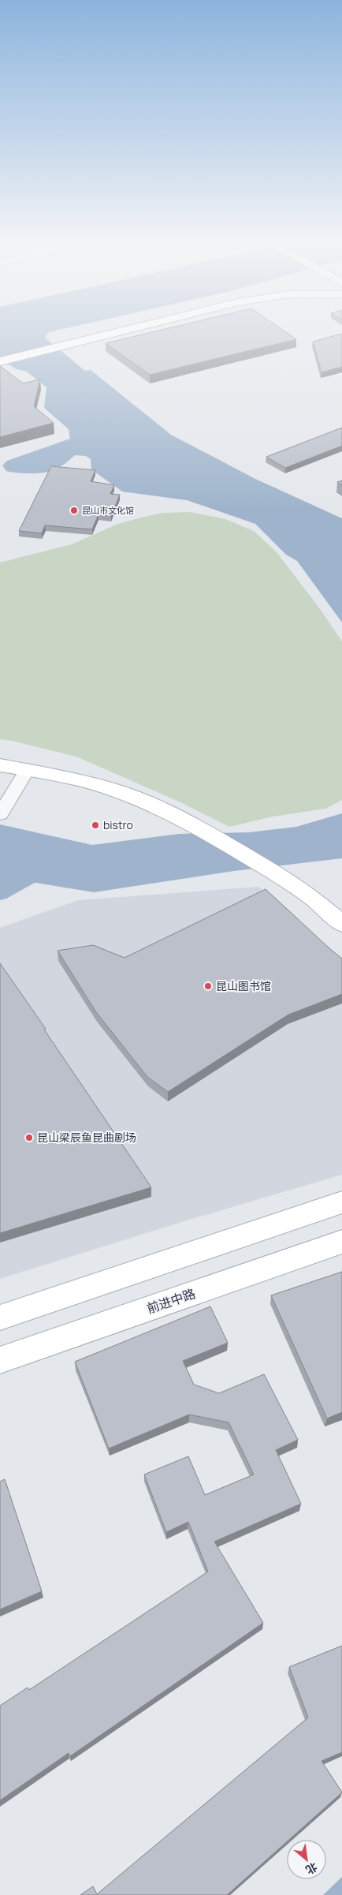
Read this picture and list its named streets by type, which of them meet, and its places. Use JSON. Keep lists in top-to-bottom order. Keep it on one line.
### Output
{"streets":{"street":["前进中路"]},"places":["昆山市文化馆","bistro","昆山图书馆","昆山梁辰鱼昆曲剧场"],"north":"bottom right"}
